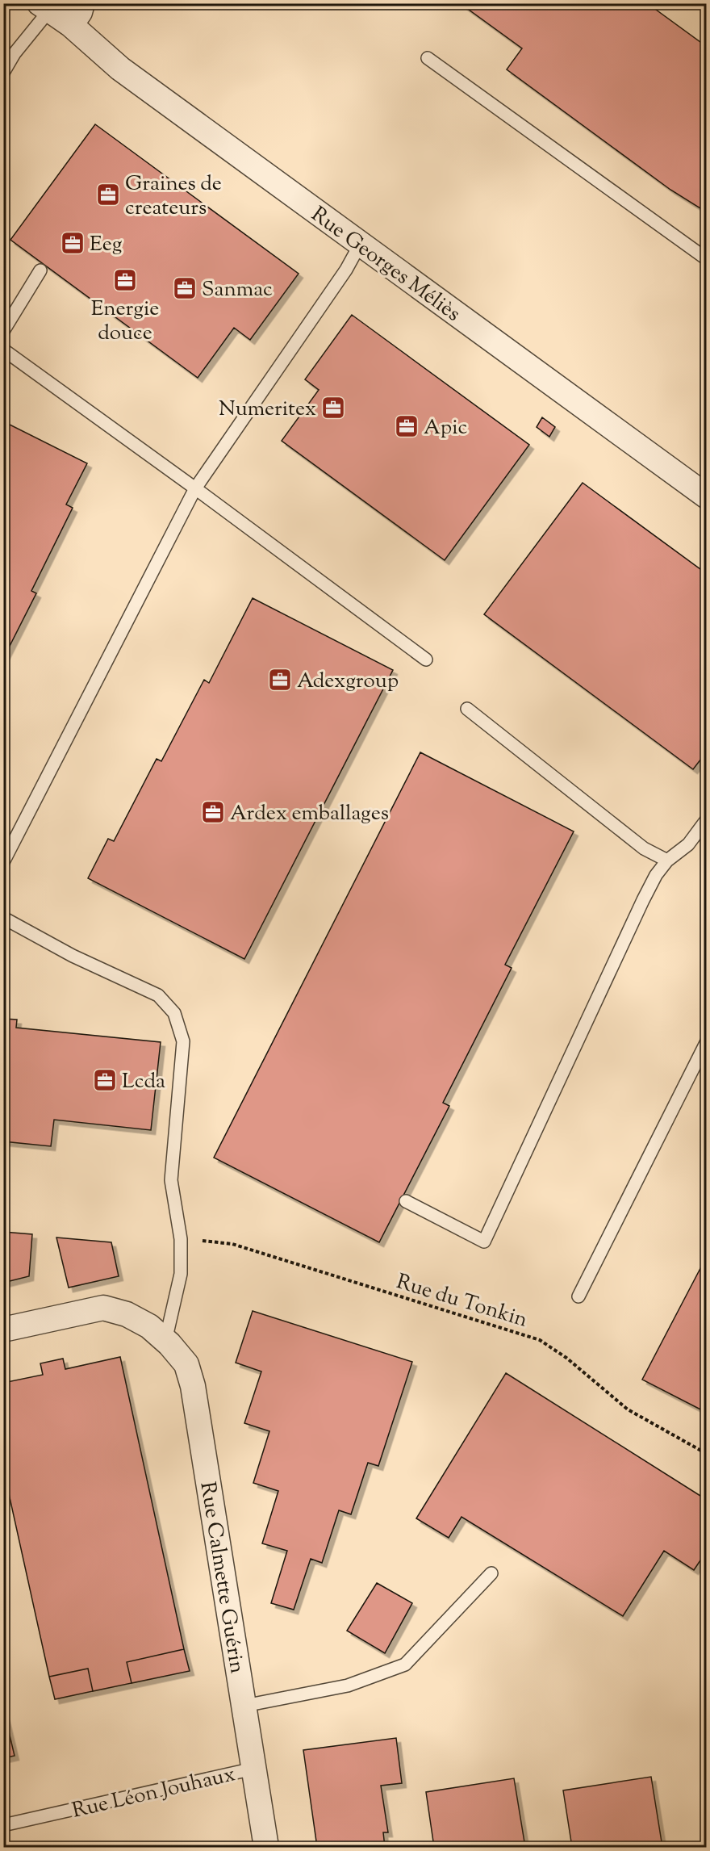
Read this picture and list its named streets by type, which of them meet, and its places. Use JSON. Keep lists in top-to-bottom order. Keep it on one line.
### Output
{"streets":{"street":["Rue Georges Méliès","Rue Calmette Guérin","Rue Léon Jouhaux"],"path":["Rue du Tonkin"]},"crossings":[["Rue Calmette Guérin","Rue Léon Jouhaux"]],"places":{"office":["Graines de createurs","Eeg","Energie douce","Sanmac","Numeritex","Apic","Adexgroup","Ardex emballages","Lcda"]}}
